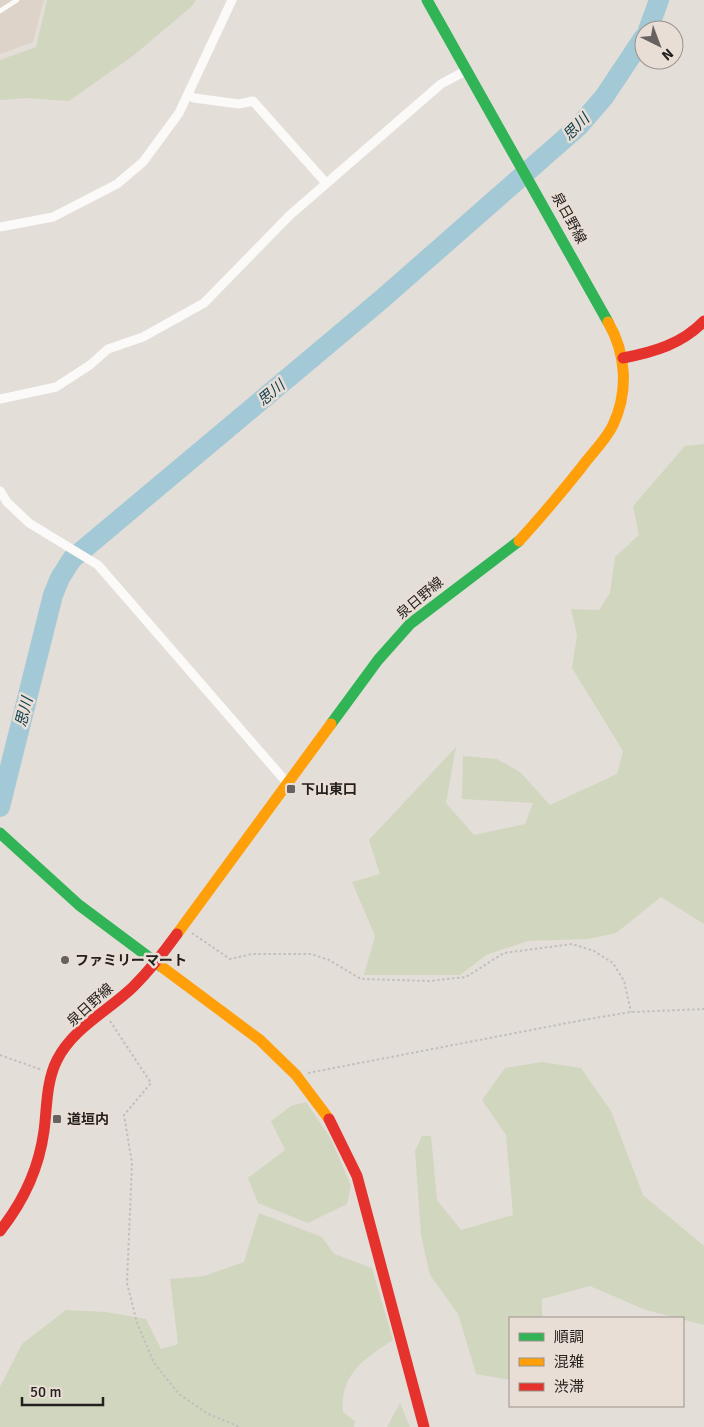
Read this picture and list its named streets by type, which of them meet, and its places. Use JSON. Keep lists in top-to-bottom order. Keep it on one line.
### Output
{"streets":{"main road":["泉日野線"]},"water":["思川"],"places":{"transit":["下山東口","道垣内"],"other":["ファミリーマート"]},"legend":["順調","混雑","渋滞"],"scale_bar":"50 m","north":"bottom right"}
